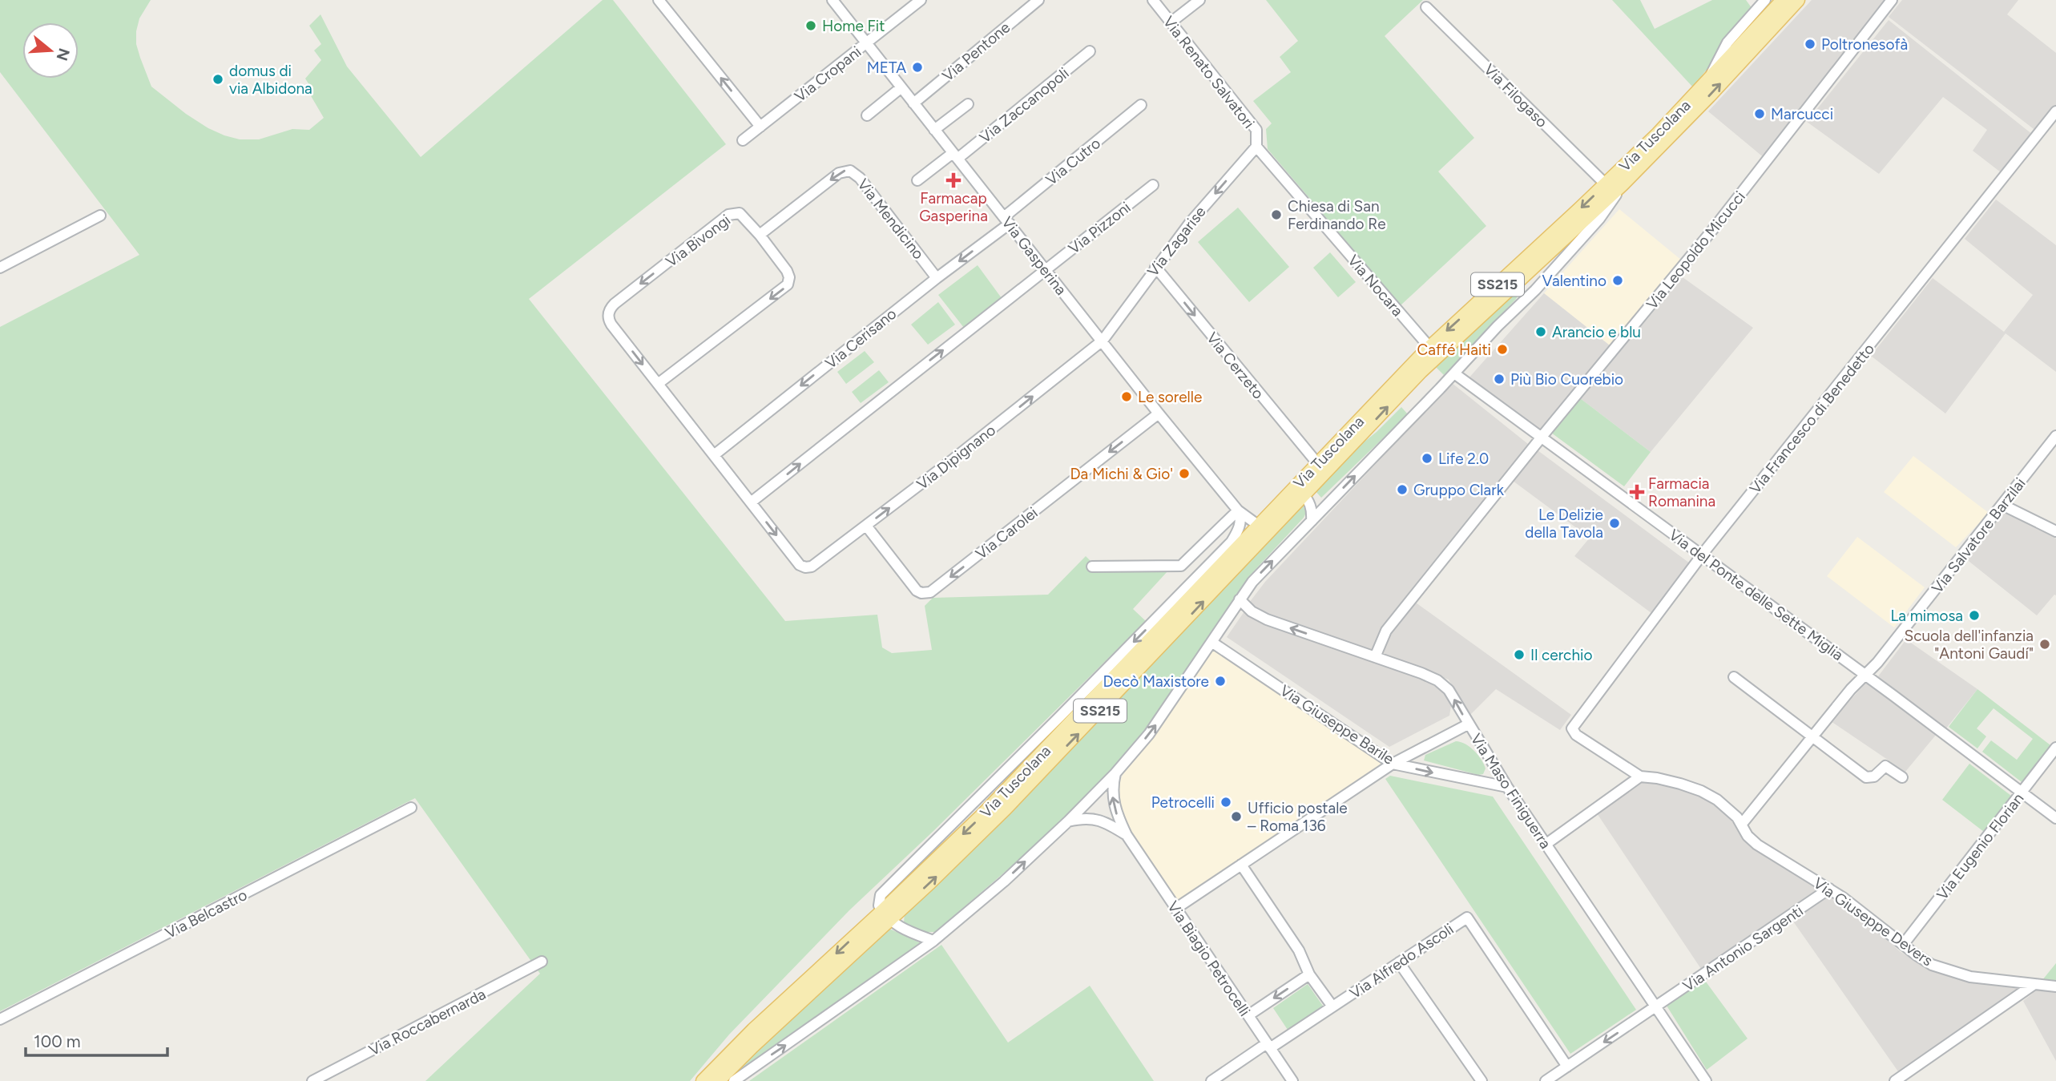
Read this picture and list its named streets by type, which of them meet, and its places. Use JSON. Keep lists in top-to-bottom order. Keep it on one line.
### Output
{"streets":{"main road":["Via Tuscolana","SS215"],"street":["Via Pentone","Via Renato Salvatori","Via Cropani","Via Filogaso","Via Zaccanopoli","Via Cutro","Via Mendicino","Via Pizzoni","Via Bivongi","Via Zagarise","Via Leopoldo Micucci","Via Gasperina","Via Nocara","Via Cerisano","Via Cerzeto","Via Francesco di Benedetto","Via Dipignano","Via Carolei","Via Salvatore Barzilai","Via del Ponte delle Sette Miglia","Via Giuseppe Barile","Via Maso Finiguerra","Via Eugenio Florian","Via Belcastro","Via Giuseppe Devers","Via Antonio Sargenti","Via Biagio Petrocelli","Via Alfredo Ascoli","Via Roccabernarda"]},"crossings":[["Via Pentone","Via Gasperina"],["Via Renato Salvatori","Via Zagarise"],["Via Renato Salvatori","Via Nocara"],["Via Cropani","Via Gasperina"],["Via Filogaso","Via Tuscolana"],["Via Zaccanopoli","Via Gasperina"],["Via Tuscolana","Via Gasperina"],["Via Tuscolana","Via Nocara"],["Via Tuscolana","Via Cerzeto"],["Via Tuscolana","Via del Ponte delle Sette Miglia"],["Via Tuscolana","Via Giuseppe Barile"],["Via Tuscolana","Via Maso Finiguerra"],["Via Tuscolana","Via Biagio Petrocelli"],["Via Cutro","Via Gasperina"],["Via Cutro","Via Cerisano"],["Via Mendicino","Via Bivongi"],["Via Mendicino","Via Cerisano"],["Via Pizzoni","Via Gasperina"],["Via Bivongi","Via Cerisano"],["Via Bivongi","Via Dipignano"],["Via Zagarise","Via Gasperina"],["Via Zagarise","Via Nocara"],["Via Zagarise","Via Cerzeto"],["Via Zagarise","Via Dipignano"],["Via Leopoldo Micucci","Via del Ponte delle Sette Miglia"],["Via Leopoldo Micucci","Via Maso Finiguerra"],["Via Gasperina","Via Cerisano"],["Via Gasperina","Via Dipignano"],["Via Gasperina","Via Carolei"],["Via Francesco di Benedetto","Via del Ponte delle Sette Miglia"],["Via Francesco di Benedetto","Via Giuseppe Devers"],["Via Dipignano","Via Carolei"],["Via Salvatore Barzilai","Via del Ponte delle Sette Miglia"],["Via Salvatore Barzilai","Via Giuseppe Devers"],["Via del Ponte delle Sette Miglia","Via Eugenio Florian"],["Via Giuseppe Barile","Via Maso Finiguerra"],["Via Maso Finiguerra","Via Antonio Sargenti"],["Via Eugenio Florian","Via Giuseppe Devers"],["Via Giuseppe Devers","Via Antonio Sargenti"],["Via Antonio Sargenti","Via Alfredo Ascoli"],["Via Biagio Petrocelli","Via Alfredo Ascoli"]],"one_way":["Via Zagarise","Via Cerzeto","Via Dipignano","Via Carolei","Via Maso Finiguerra"],"places":{"other":["Home Fit","Poltronesofà","META","domus di via Albidona","Marcucci","Chiesa di San Ferdinando Re","Valentino","Arancio e blu","Caffé Haiti","Più Bio Cuorebio","Le sorelle","Life 2.0","Da Michi & Gio'","Gruppo Clark","Le Delizie della Tavola","La mimosa","Scuola dell'infanzia \"Antoni Gaudí\"","Il cerchio","Decò Maxistore","Petrocelli","Ufficio postale – Roma 136"],"health":["Farmacap Gasperina","Farmacia Romanina"]},"scale_bar":"100 m","north":"right"}
